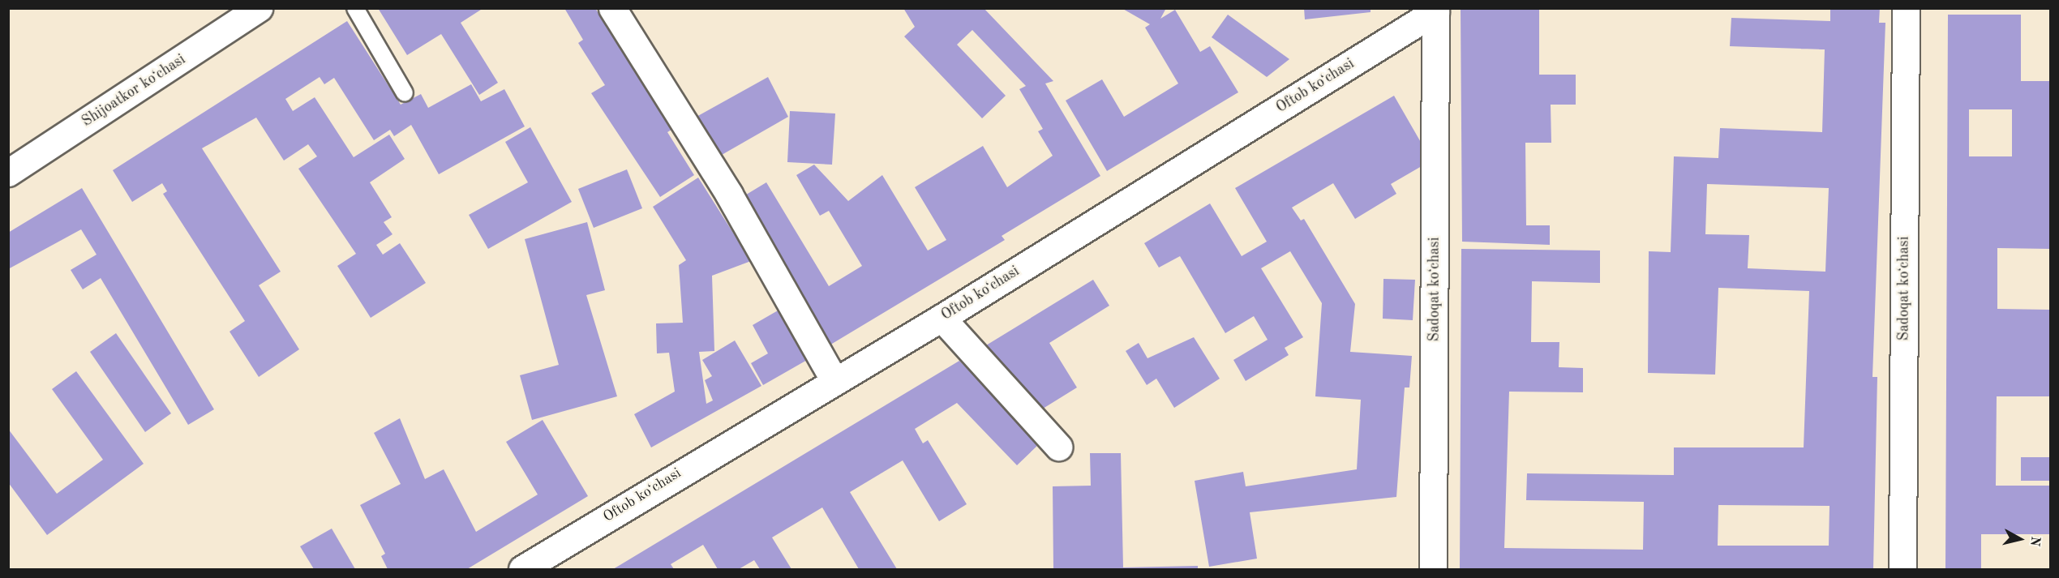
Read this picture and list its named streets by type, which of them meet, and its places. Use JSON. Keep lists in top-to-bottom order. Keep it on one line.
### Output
{"streets":{"street":["Oftob koʻchasi","Shijoatkor koʻchasi","Sadoqat koʻchasi"]},"crossings":[["Oftob koʻchasi","Sadoqat koʻchasi"]],"north":"right"}
